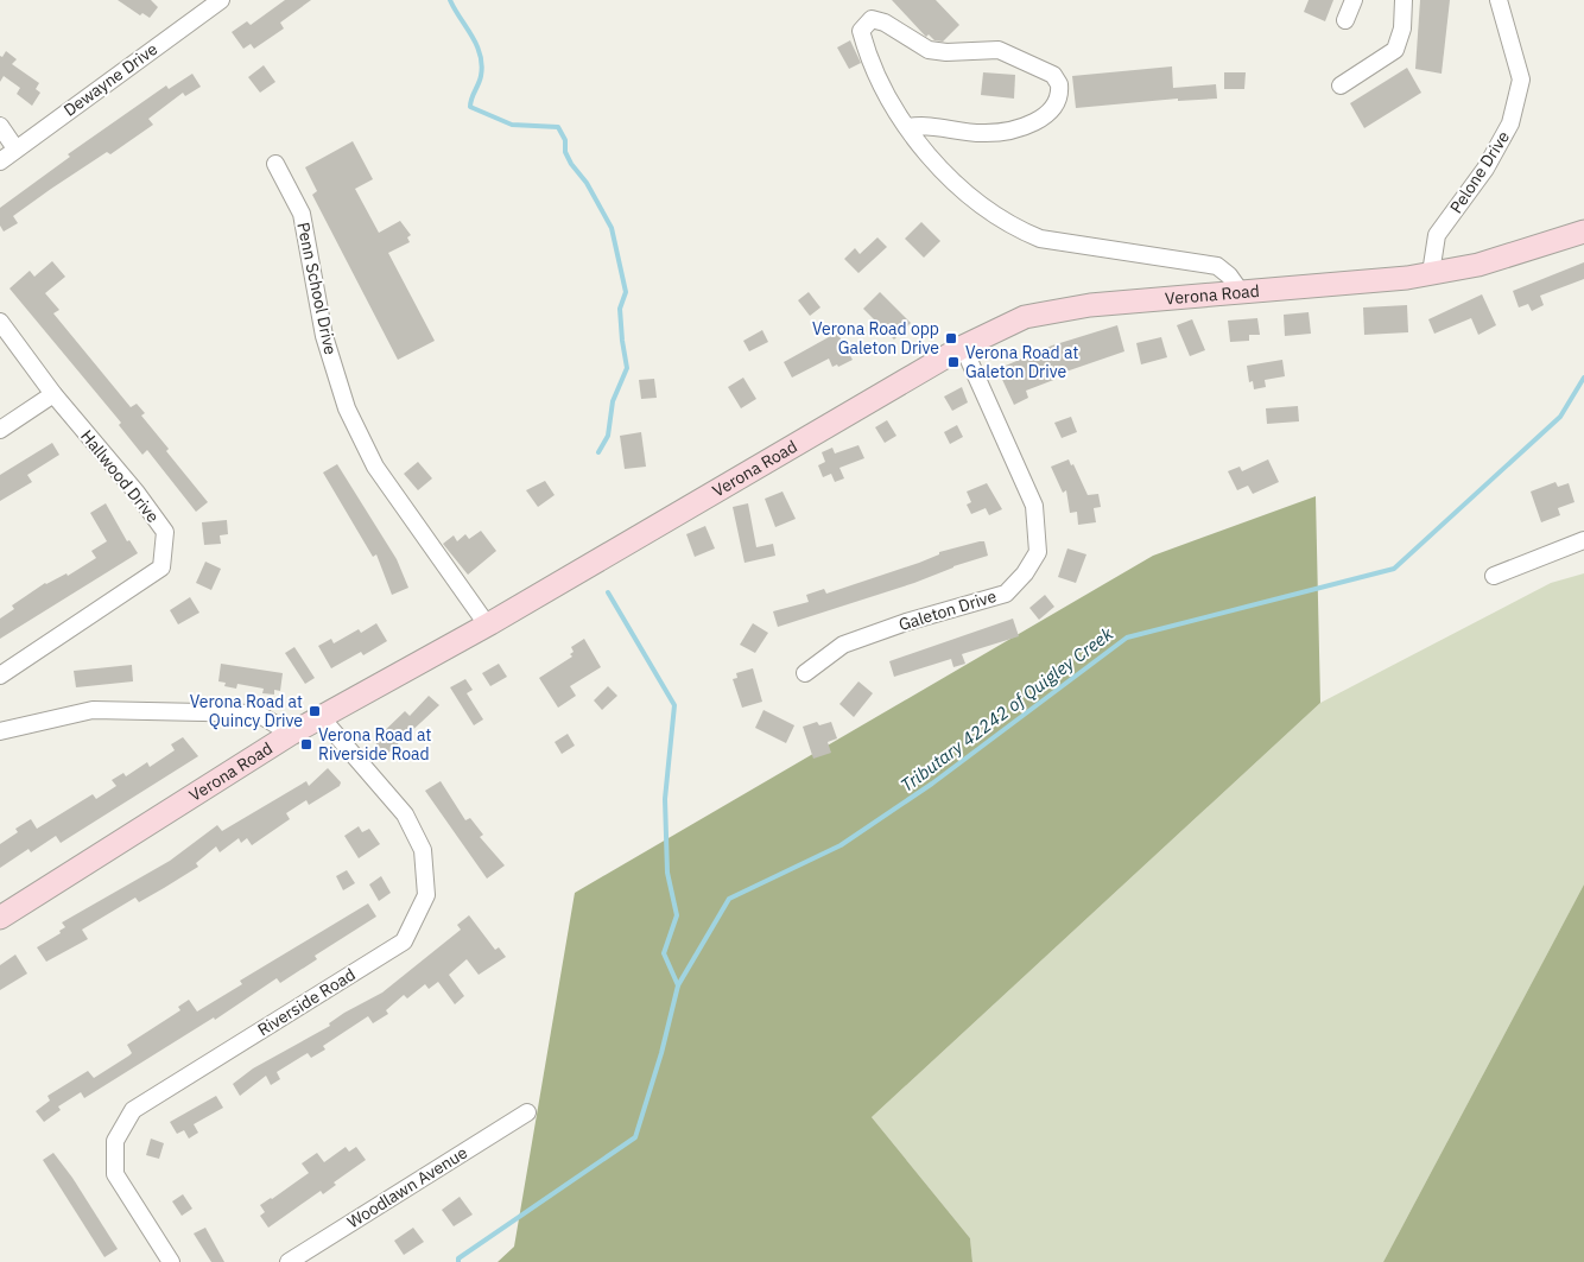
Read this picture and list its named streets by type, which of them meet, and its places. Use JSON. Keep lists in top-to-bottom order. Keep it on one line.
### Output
{"streets":{"street":["Dewayne Drive","Pelone Drive","Penn School Drive","Verona Road","Hallwood Drive","Galeton Drive","Riverside Road","Woodlawn Avenue"]},"crossings":[["Pelone Drive","Verona Road"],["Penn School Drive","Verona Road"],["Verona Road","Galeton Drive"],["Verona Road","Riverside Road"]],"water":["Tributary 42242 of Quigley Creek"],"places":{"transit":["Verona Road opp Galeton Drive","Verona Road at Galeton Drive","Verona Road at Quincy Drive","Verona Road at Riverside Road"]}}
